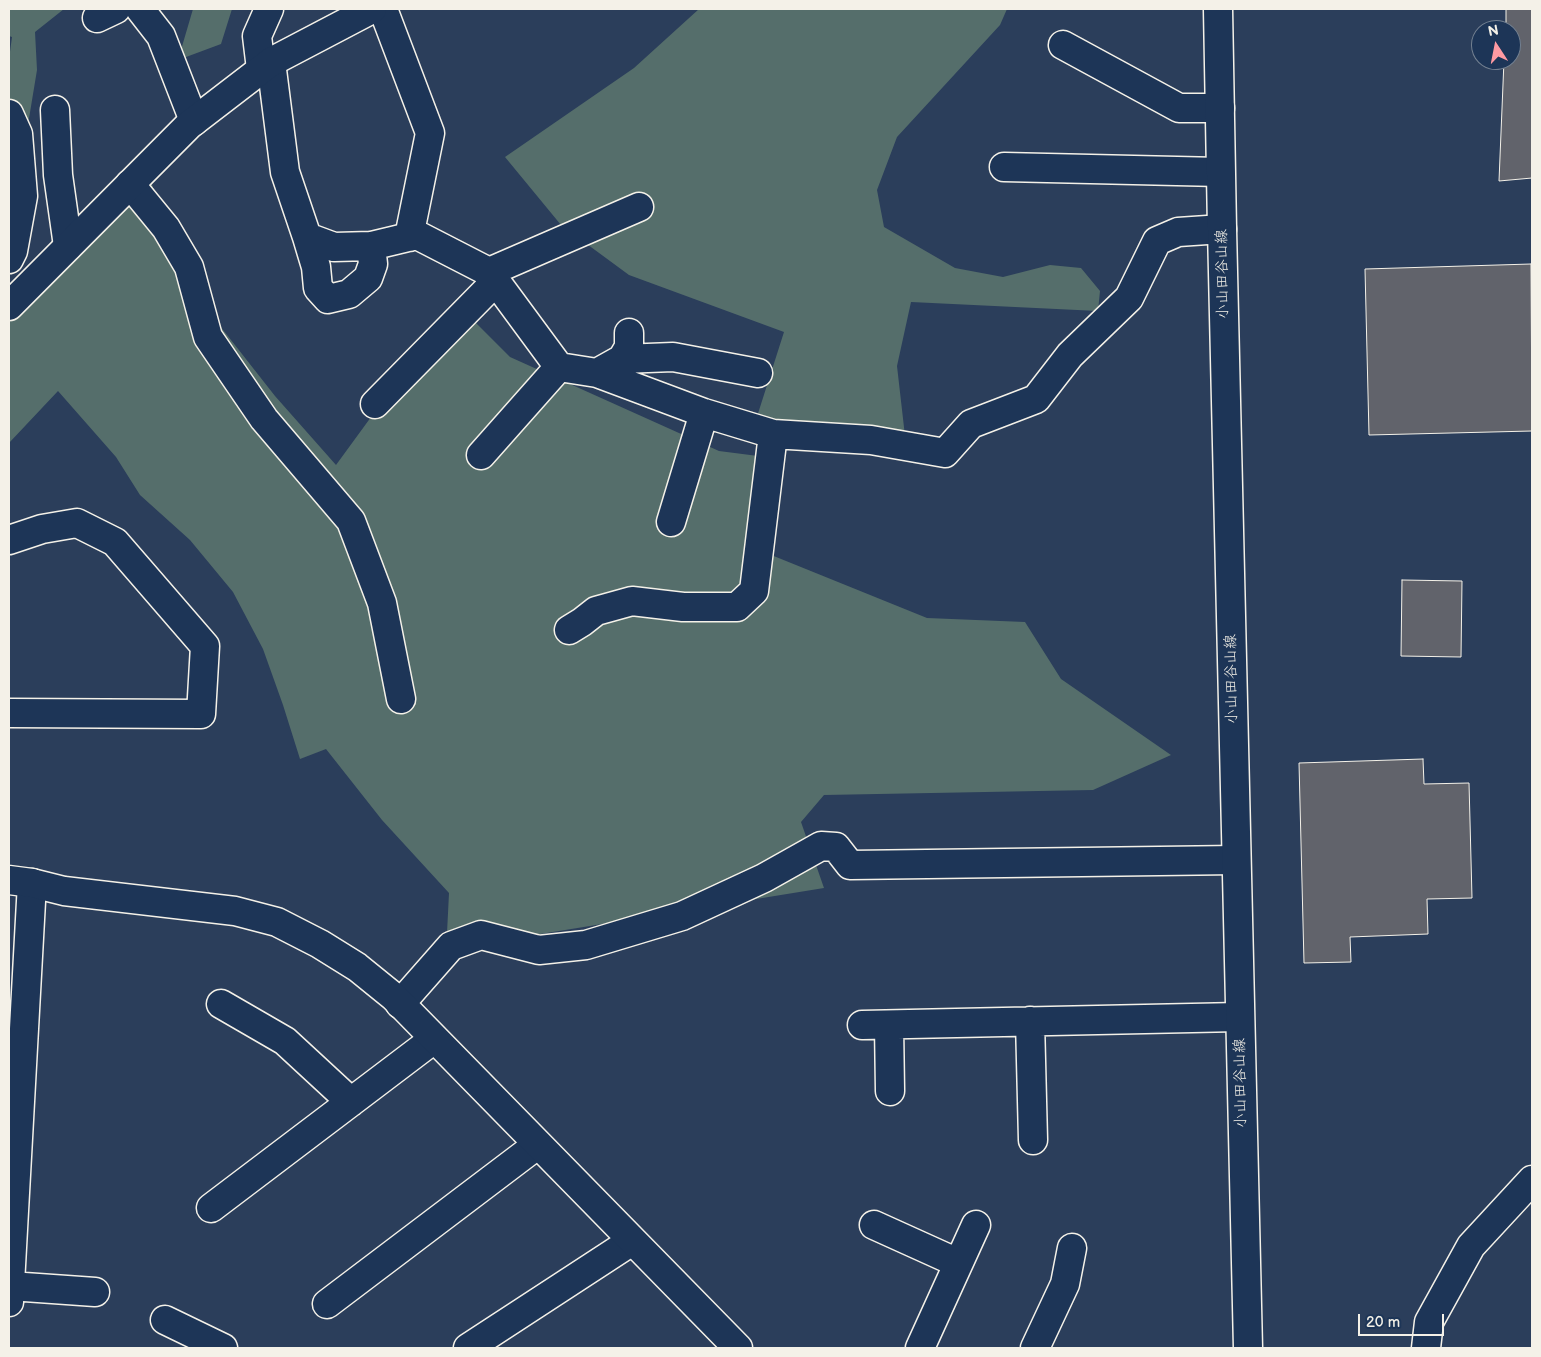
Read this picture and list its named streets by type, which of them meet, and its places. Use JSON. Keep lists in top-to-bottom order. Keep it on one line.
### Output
{"streets":{"street":["小山田谷山線"]},"scale_bar":"20 m","north":"top"}
